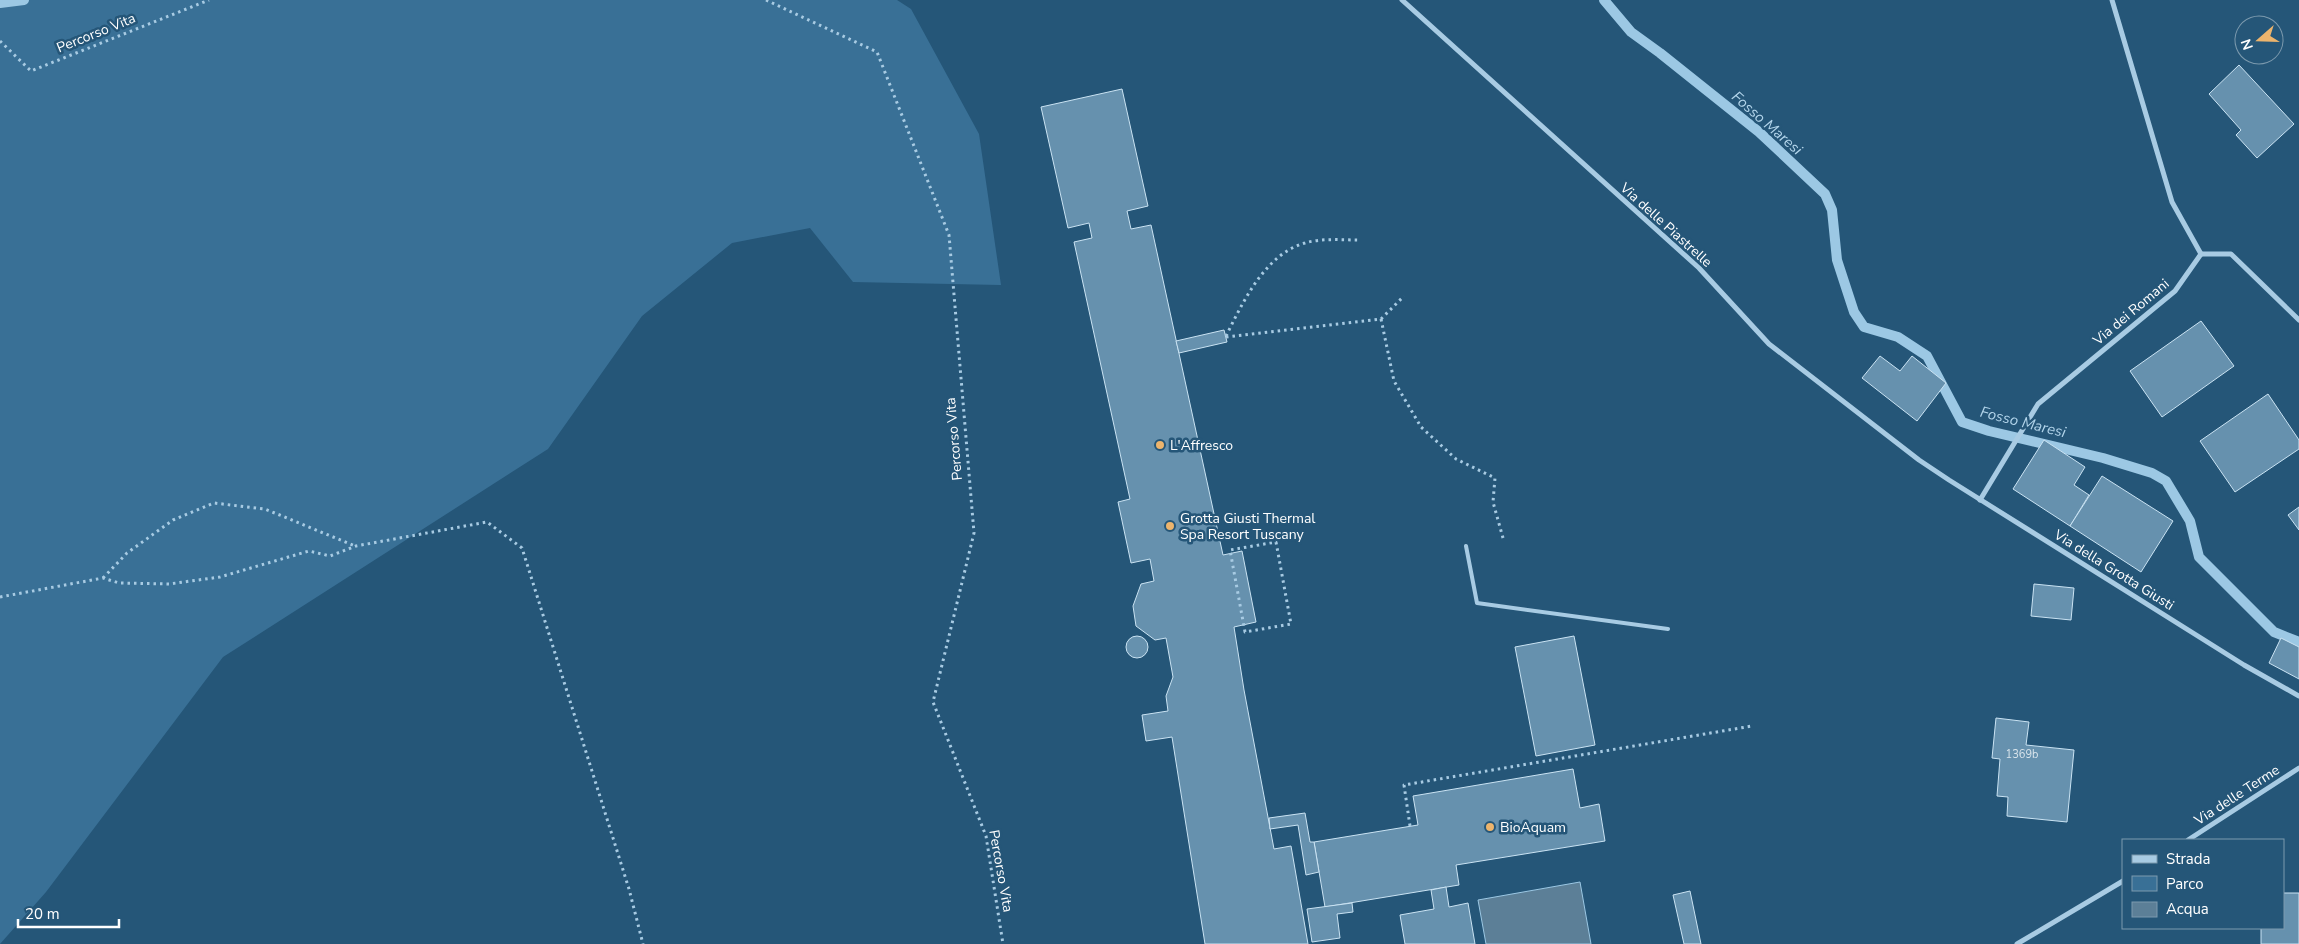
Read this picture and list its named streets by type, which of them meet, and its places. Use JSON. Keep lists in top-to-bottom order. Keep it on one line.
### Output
{"streets":{"street":["Via delle Piastrelle","Via dei Romani","Via della Grotta Giusti","Via delle Terme"],"path":["Percorso Vita"]},"crossings":[["Via delle Piastrelle","Via della Grotta Giusti"],["Via dei Romani","Via della Grotta Giusti"]],"water":["Fosso Maresi"],"places":["L'Affresco","Grotta Giusti Thermal Spa Resort Tuscany","BioAquam"],"house_numbers":["1369b"],"legend":["Strada","Parco","Acqua"],"scale_bar":"20 m","north":"left"}
